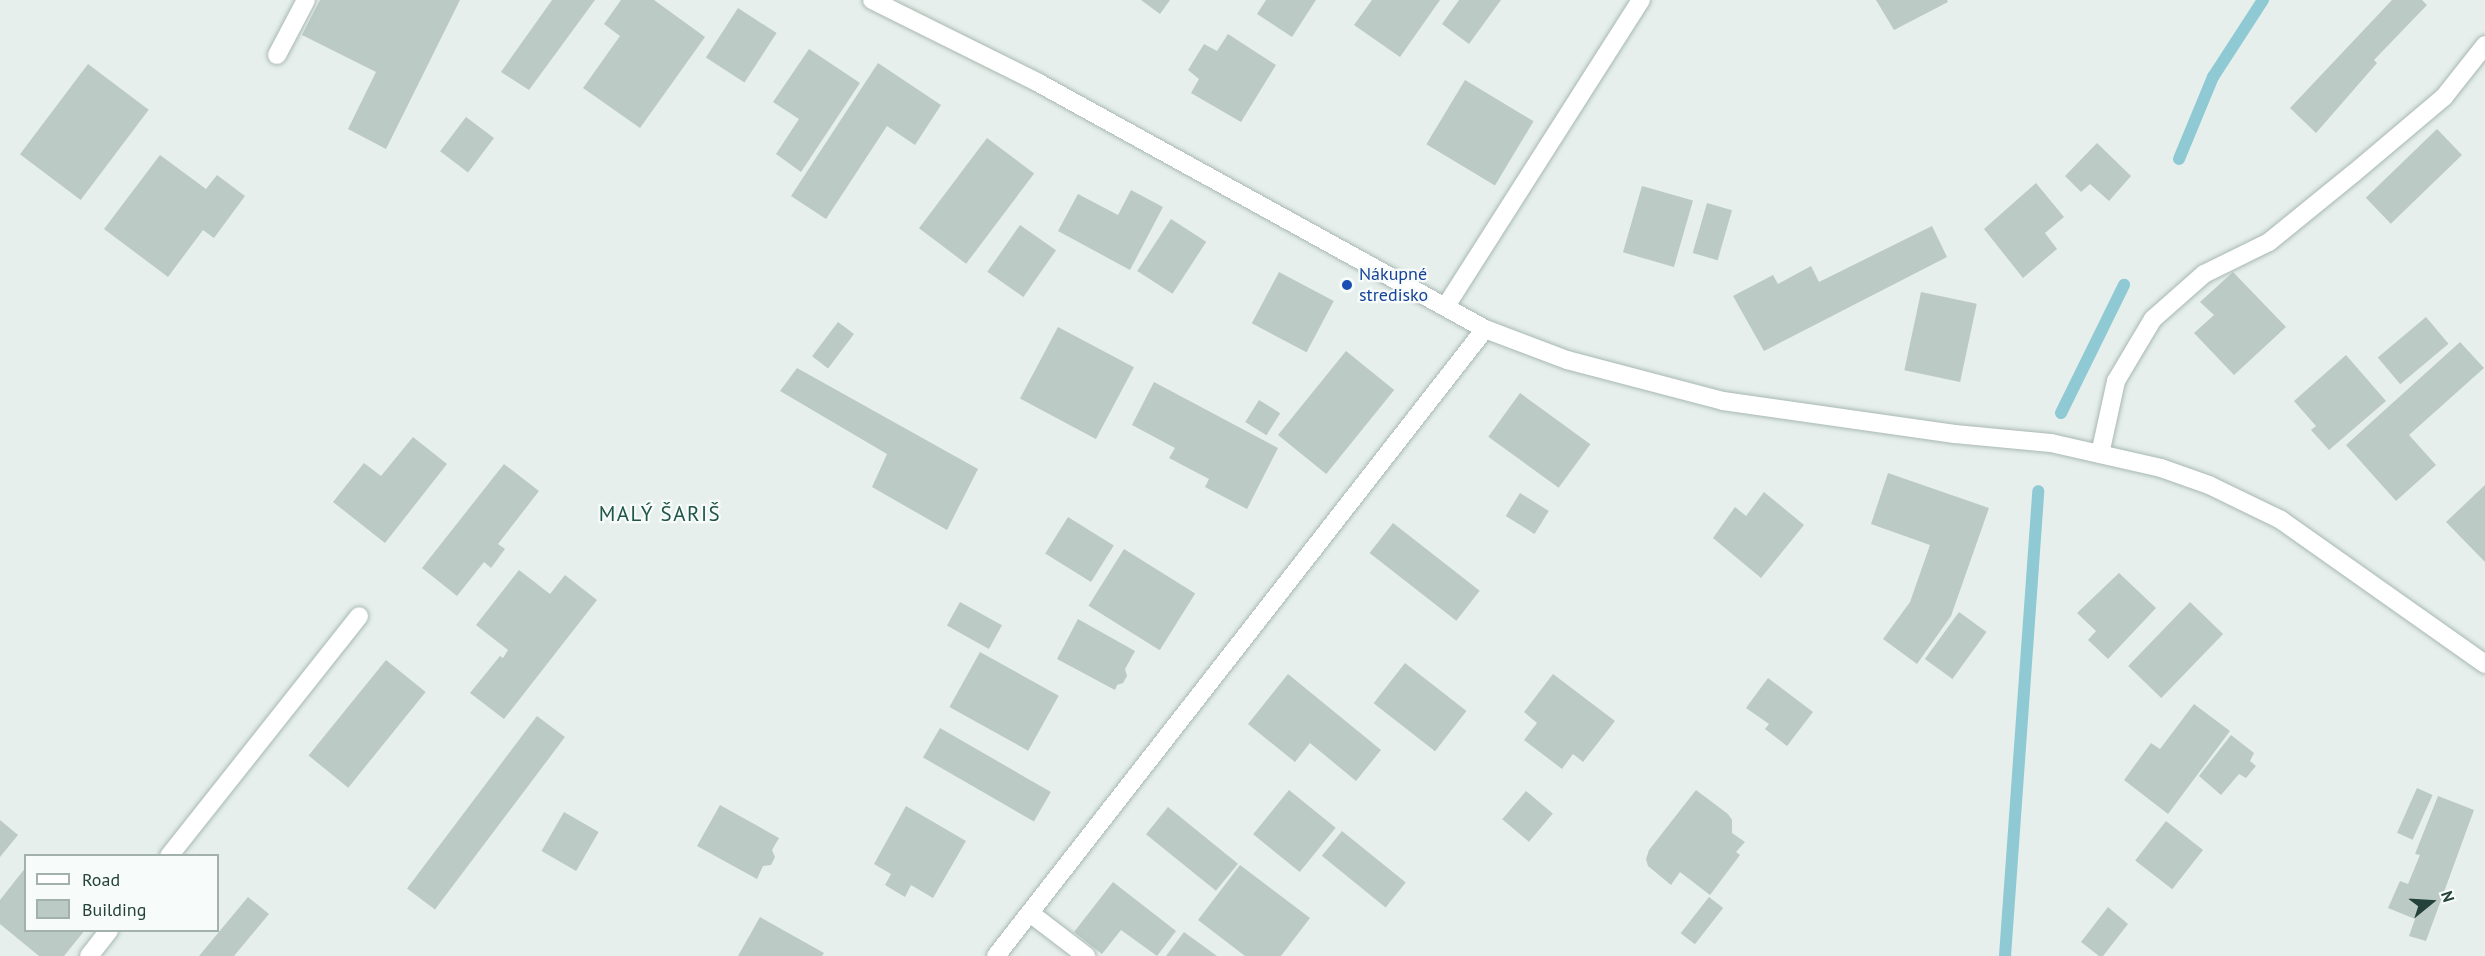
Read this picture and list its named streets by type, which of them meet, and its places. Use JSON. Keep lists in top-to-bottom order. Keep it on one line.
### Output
{"districts":["MALÝ ŠARIŠ"],"places":["Nákupné stredisko"],"legend":["Road","Building"],"north":"right"}
